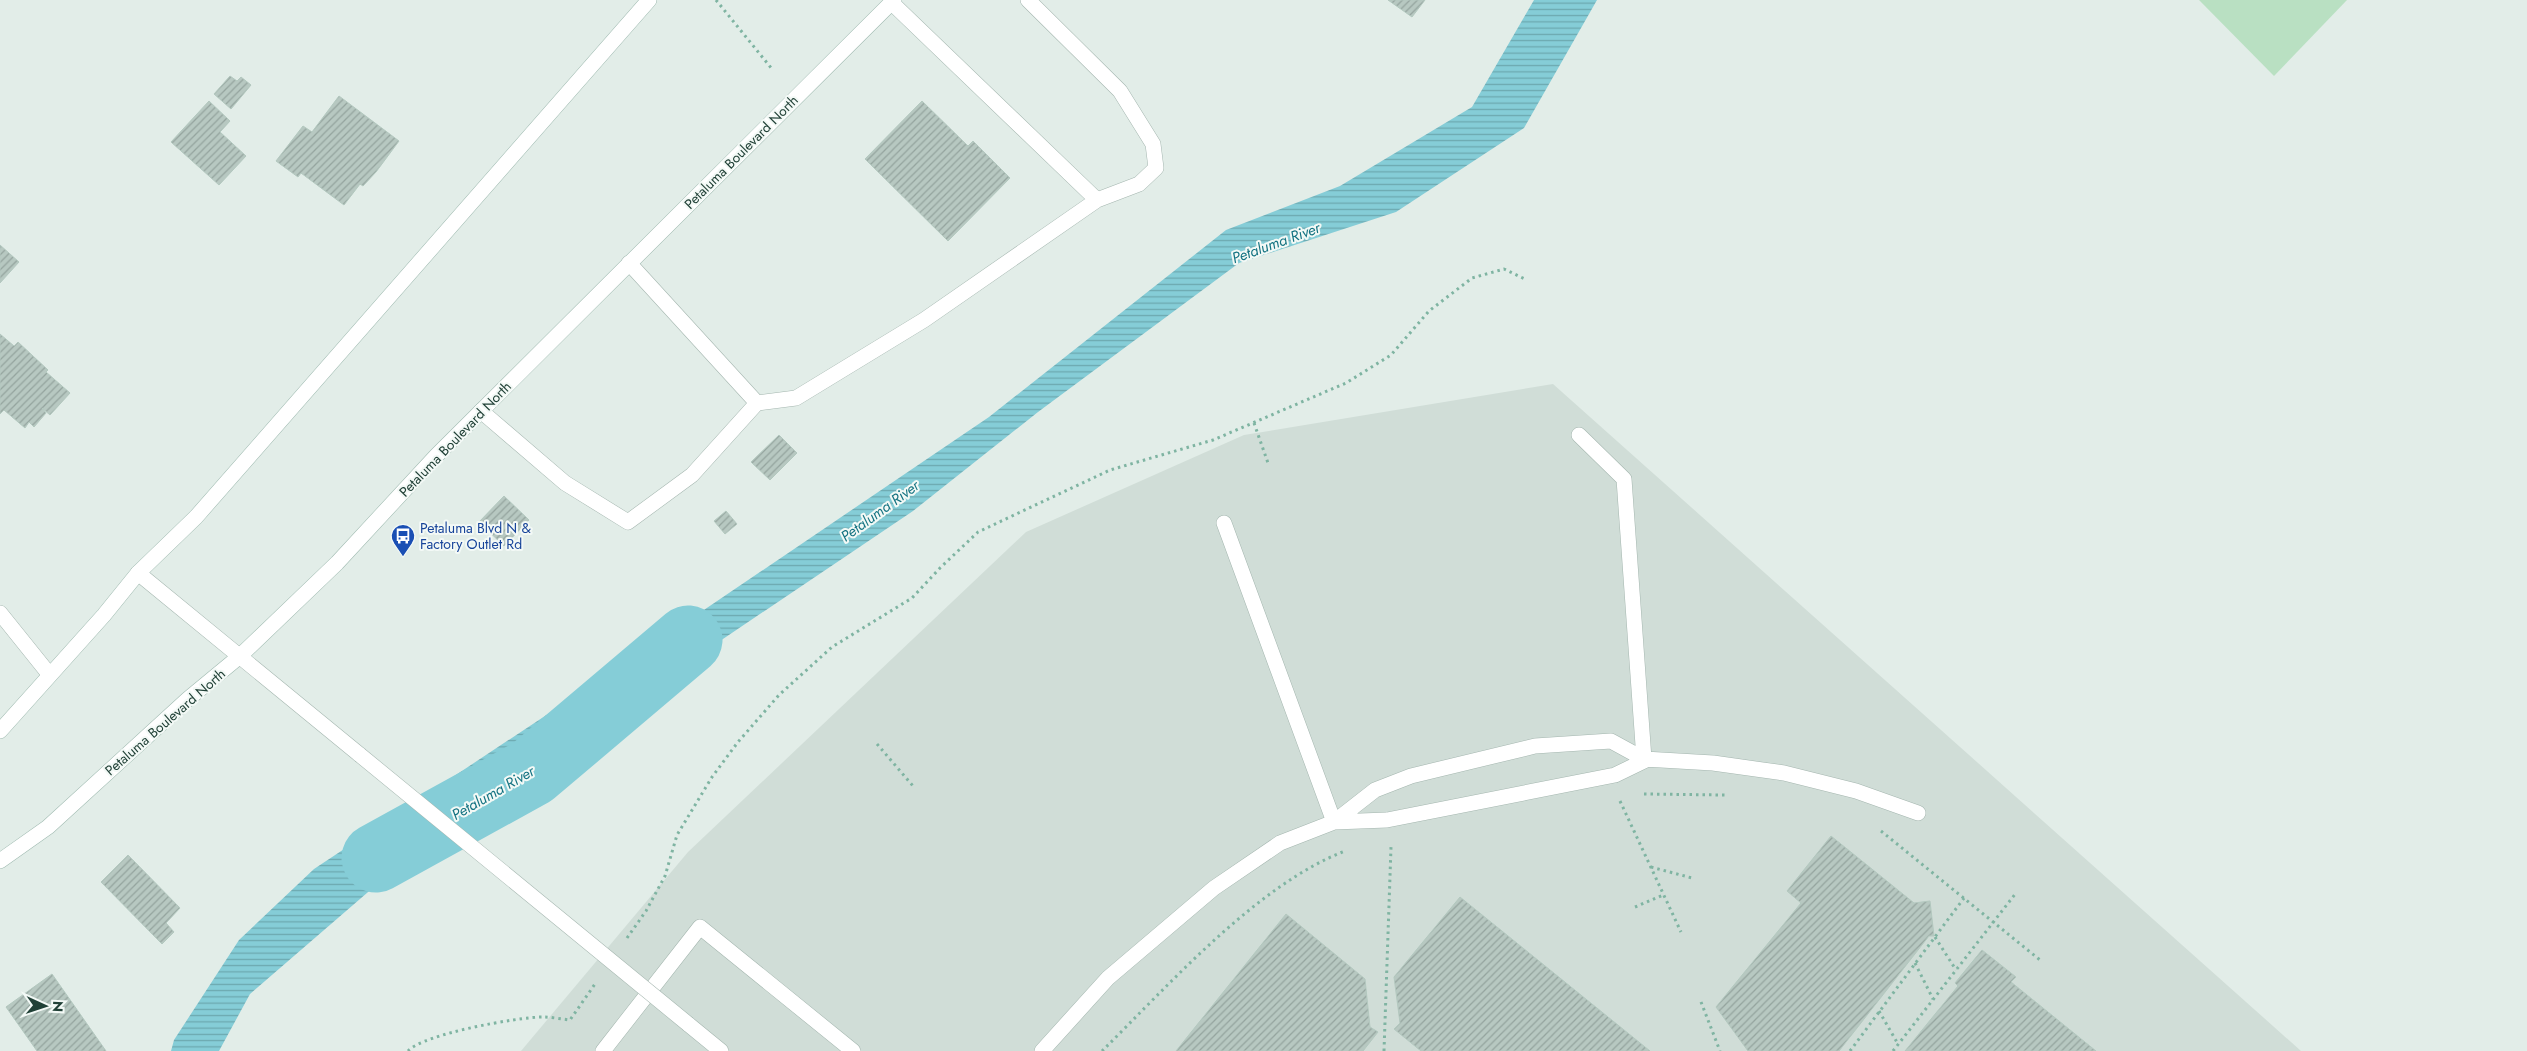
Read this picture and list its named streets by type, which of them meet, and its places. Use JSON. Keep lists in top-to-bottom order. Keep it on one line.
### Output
{"streets":{"main road":["Petaluma Boulevard North"]},"water":["Petaluma River"],"places":{"bus stop":["Petaluma Blvd N & Factory Outlet Rd"]},"north":"right"}
